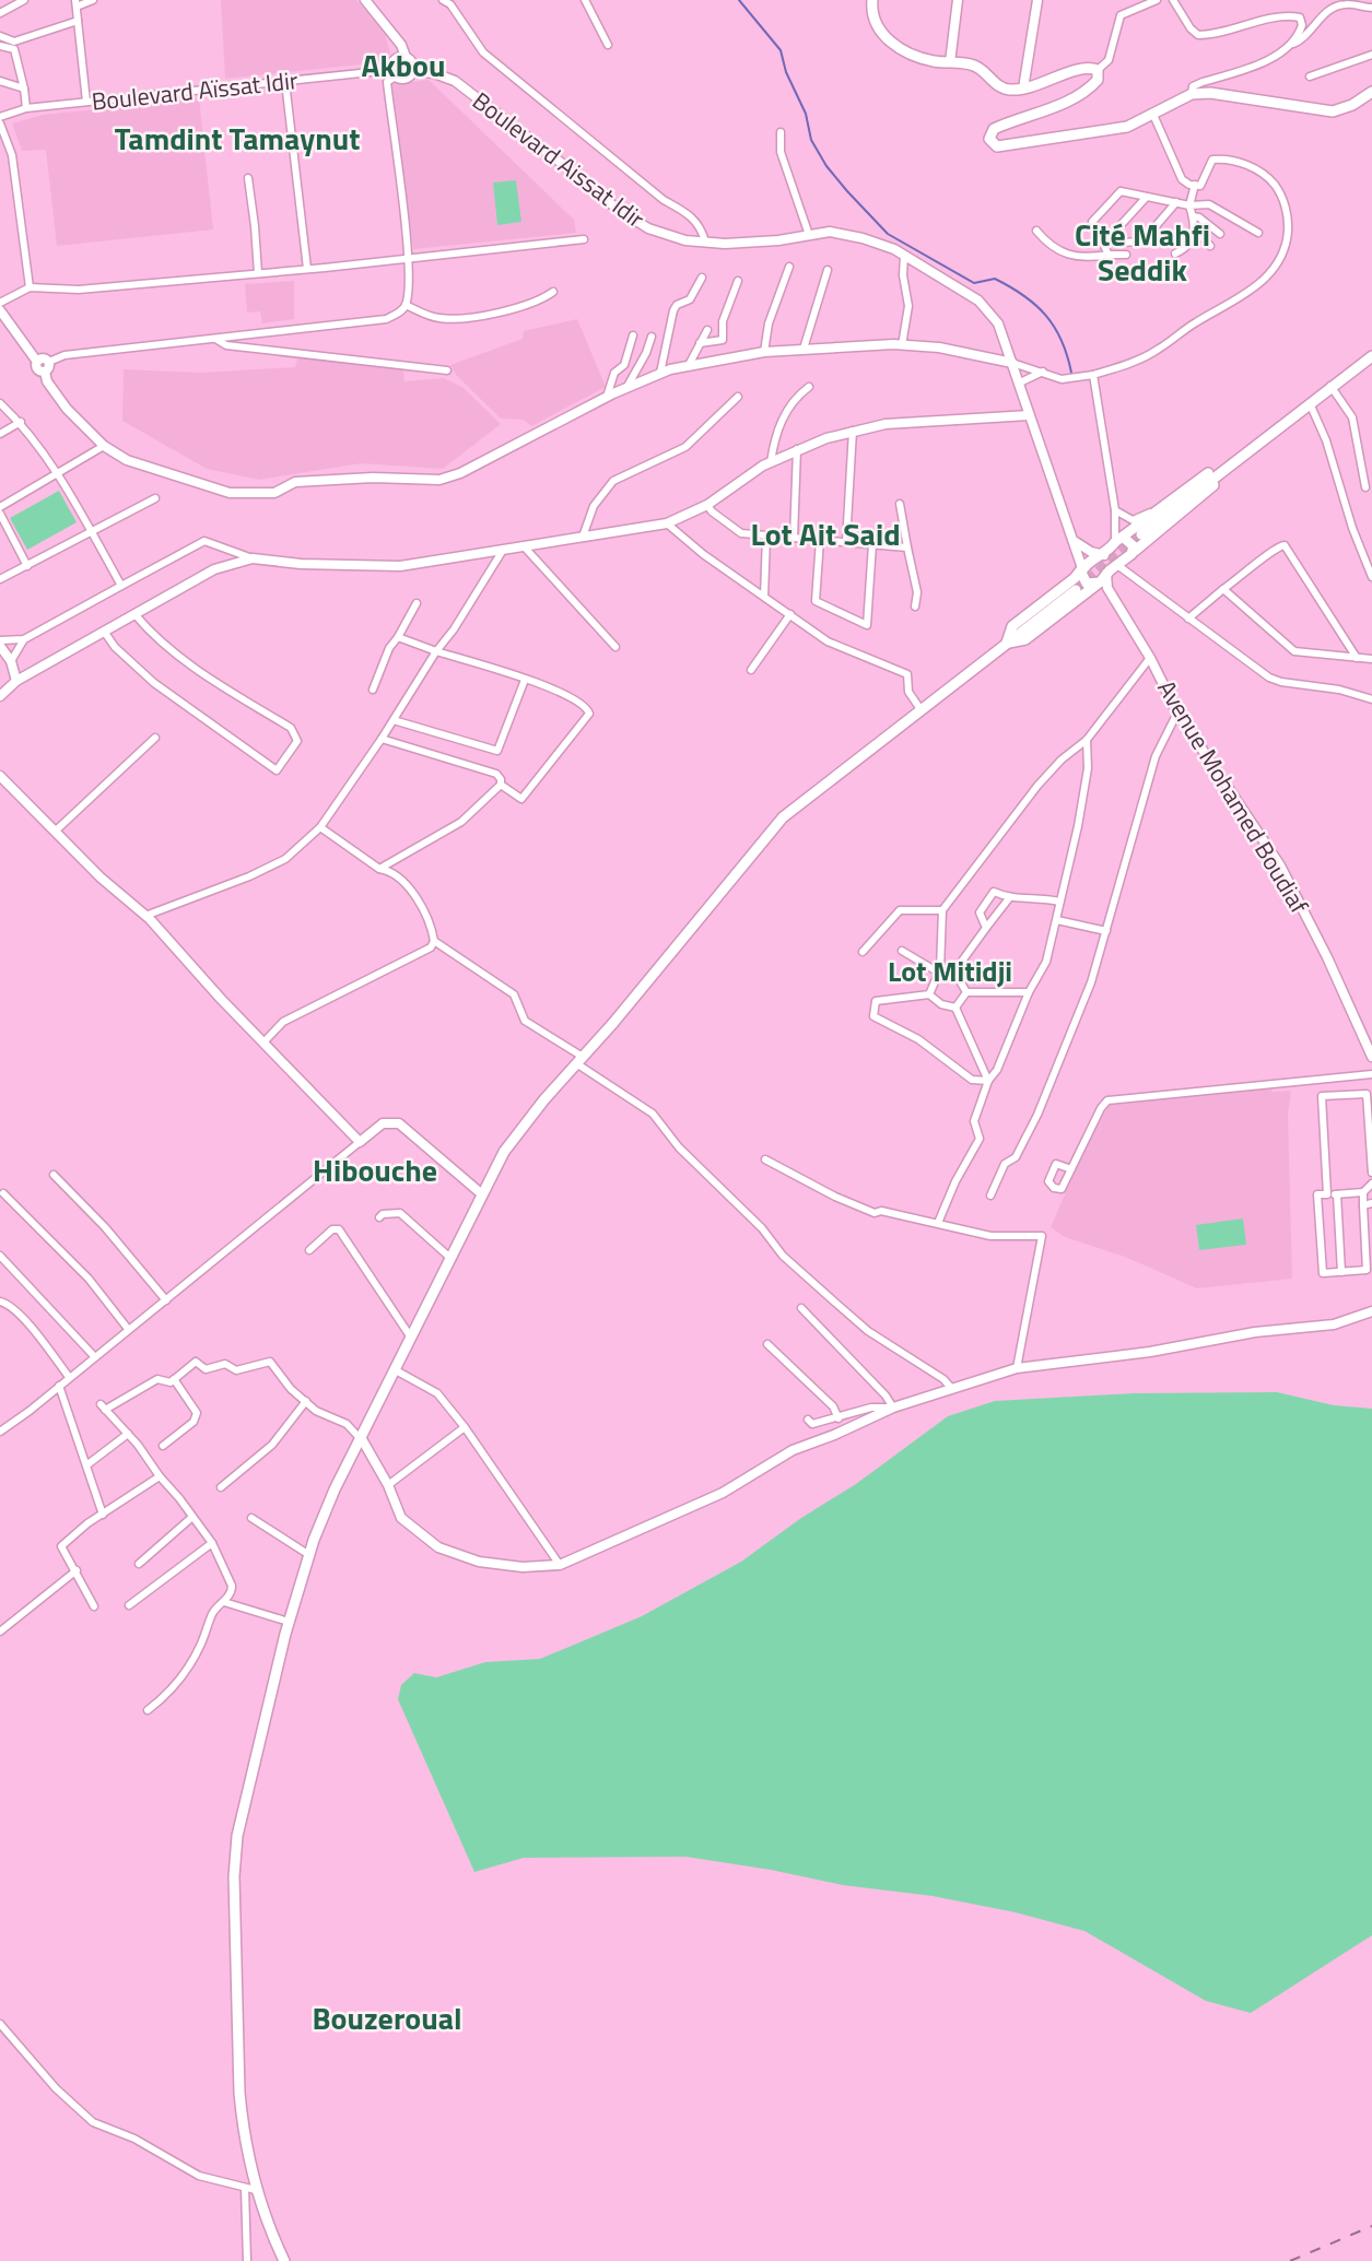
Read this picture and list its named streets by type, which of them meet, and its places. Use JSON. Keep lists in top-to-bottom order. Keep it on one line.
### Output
{"streets":{"street":["Boulevard Aïssat Idir","Boulevard Aissat Idir","Avenue Mohamed Boudiaf"]},"crossings":[["Boulevard Aïssat Idir","Boulevard Aissat Idir"]],"districts":["Akbou","Tamdint Tamaynut","Cité Mahfi Seddik","Lot Ait Said","Lot Mitidji","Hibouche","Bouzeroual"]}
